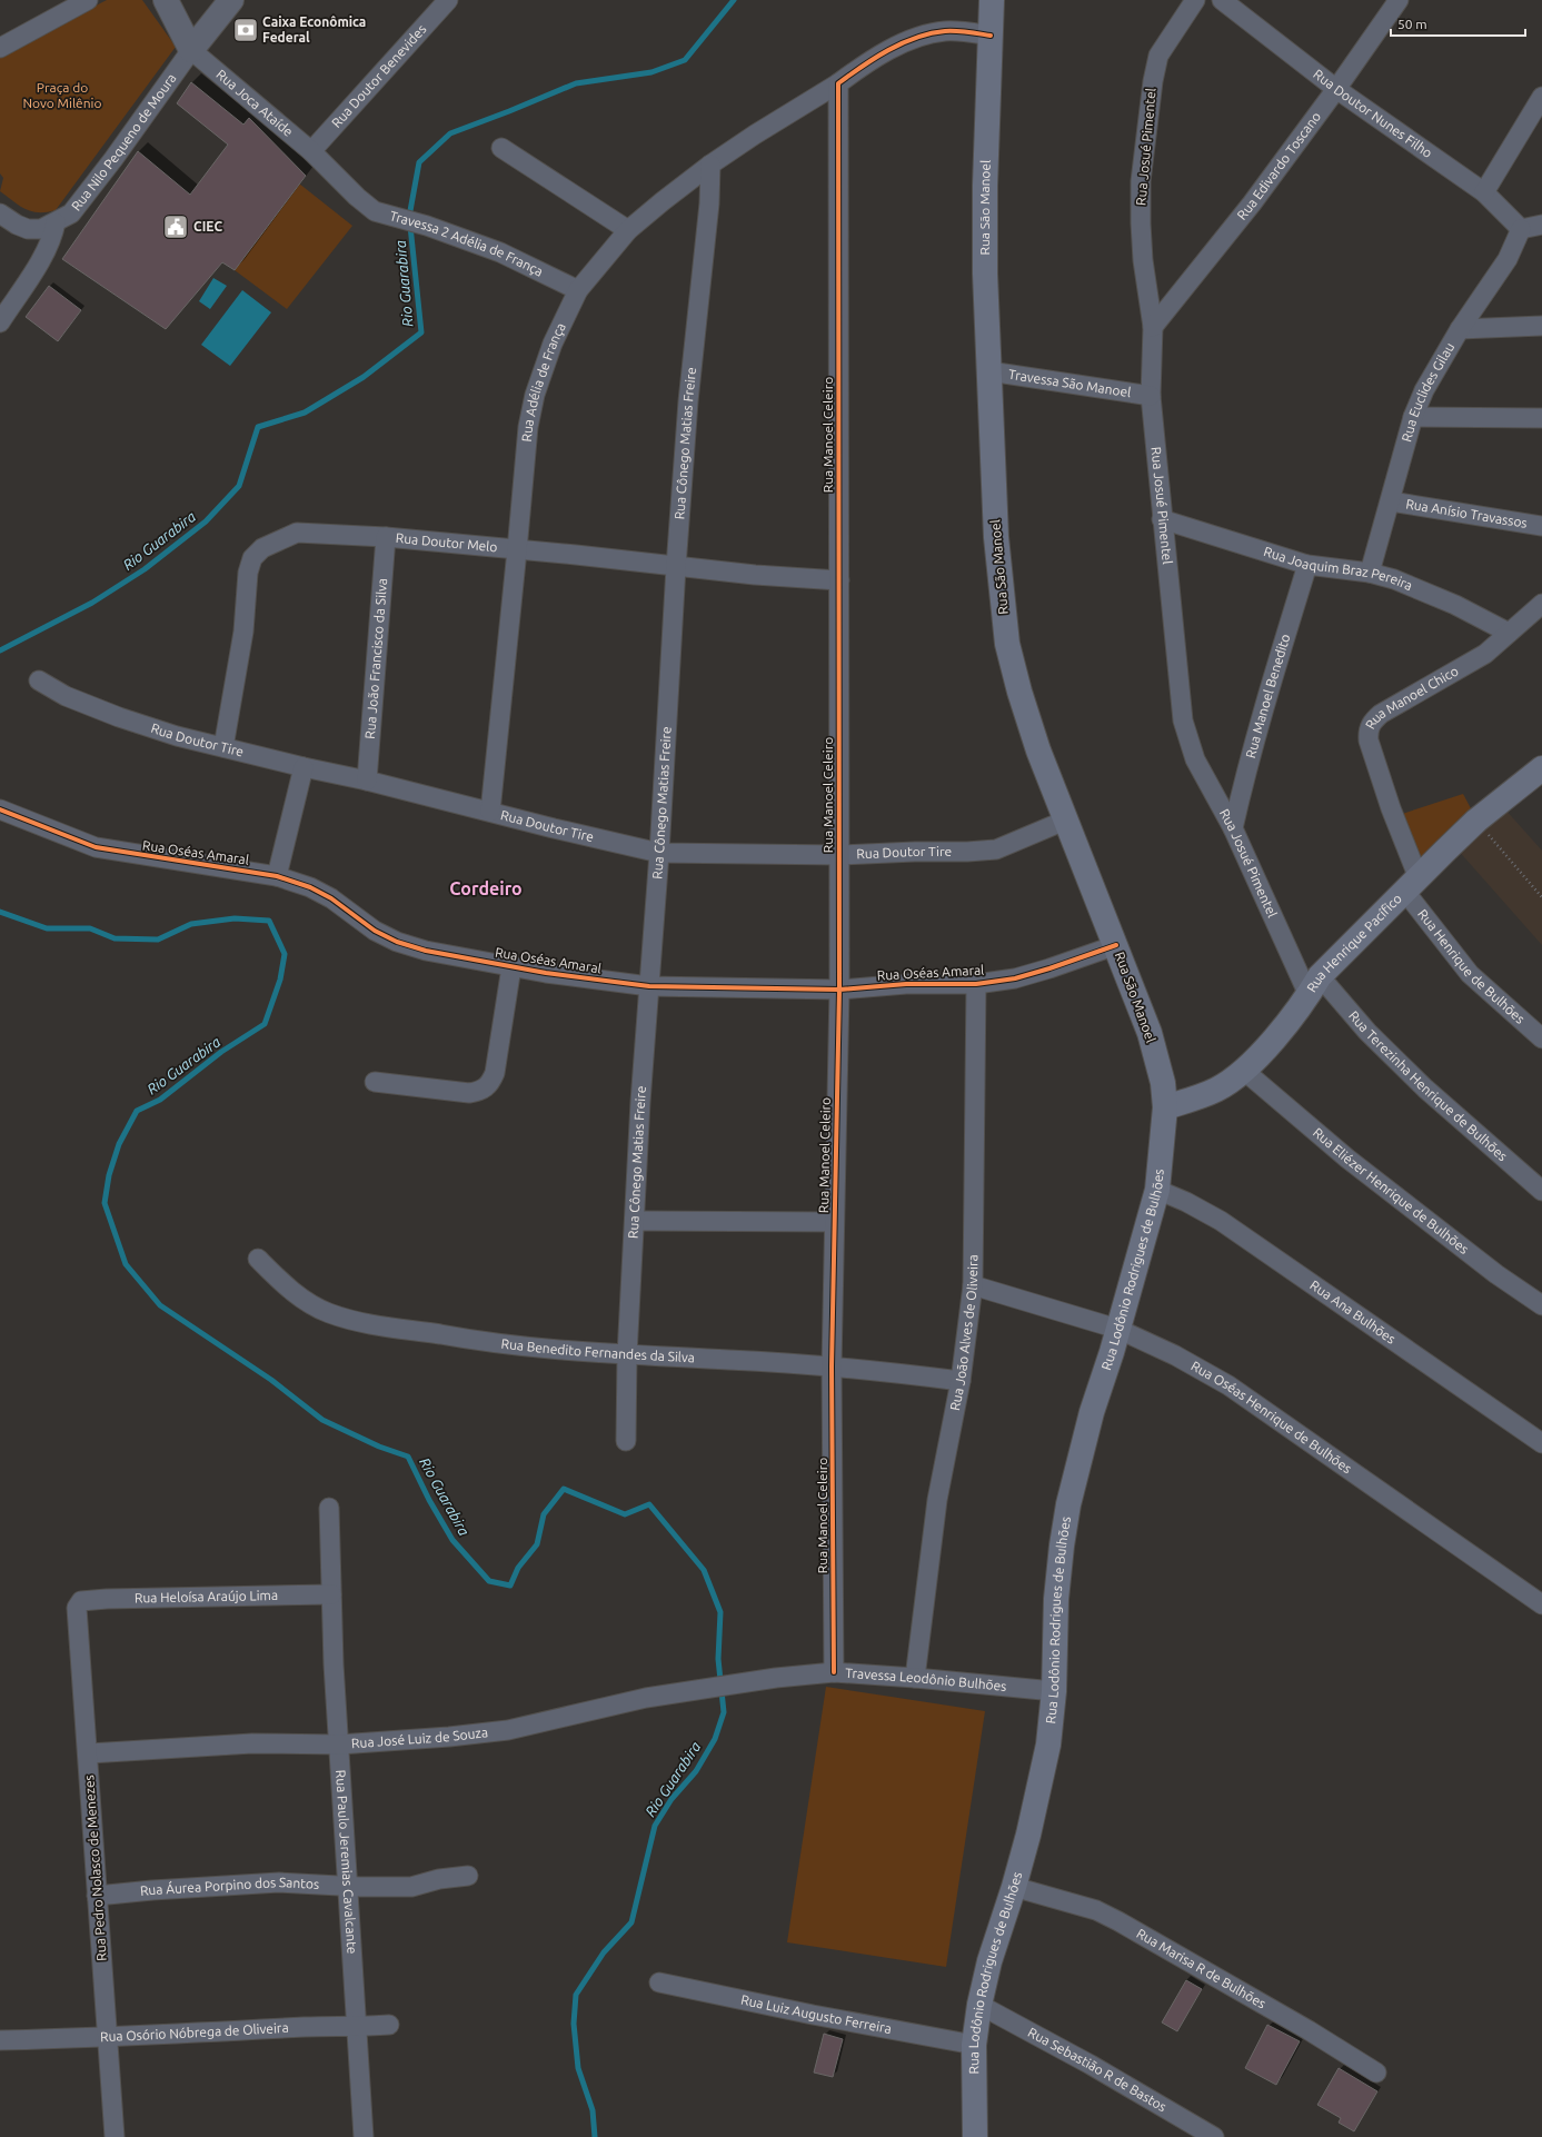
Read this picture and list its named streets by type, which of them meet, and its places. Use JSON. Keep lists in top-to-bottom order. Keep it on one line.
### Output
{"streets":{"main road":["Rua São Manoel","Rua Henrique Pacífico","Rua Lodônio Rodrigues de Bulhões"],"street":["Rua Doutor Benevides","Rua Joca Ataíde","Rua Doutor Nunes Filho","Rua Nilo Pequeno de Moura","Rua Josué Pimentel","Rua Edivardo Toscano","Travessa 2 Adélia de França","Rua Adélia de França","Travessa São Manoel","Rua Euclides Gilau","Rua Manoel Celeiro","Rua Cônego Matias Freire","Rua Anísio Travassos","Rua Doutor Melo","Rua Joaquim Braz Pereira","Rua João Francisco da Silva","Rua Manoel Benedito","Rua Manoel Chico","Rua Doutor Tire","Rua Oséas Amaral","Rua Henrique de Bulhões","Rua Terezinha Henrique de Bulhões","Rua Eliézer Henrique de Bulhões","Rua Ana Bulhões","Rua João Alves de Oliveira","Rua Benedito Fernandes da Silva","Rua Oséas Henrique de Bulhões","Rua Heloísa Araújo Lima","Travessa Leodônio Bulhões","Rua José Luiz de Souza","Rua Paulo Jeremias Cavalcante","Rua Pedro Nolasco de Menezes","Rua Áurea Porpino dos Santos","Rua Marisa R de Bulhões","Rua Luiz Augusto Ferreira","Rua Osório Nóbrega de Oliveira","Rua Sebastião R de Bastos"]},"crossings":[["Rua Doutor Benevides","Rua Joca Ataíde"],["Rua Joca Ataíde","Rua Nilo Pequeno de Moura"],["Rua Joca Ataíde","Travessa 2 Adélia de França"],["Rua Doutor Nunes Filho","Rua Edivardo Toscano"],["Rua Doutor Nunes Filho","Rua Euclides Gilau"],["Rua Josué Pimentel","Rua Edivardo Toscano"],["Rua Josué Pimentel","Travessa São Manoel"],["Rua Josué Pimentel","Rua Joaquim Braz Pereira"],["Rua Josué Pimentel","Rua Manoel Benedito"],["Rua Josué Pimentel","Rua Henrique Pacífico"],["Rua Josué Pimentel","Rua Terezinha Henrique de Bulhões"],["Rua São Manoel","Travessa São Manoel"],["Rua São Manoel","Rua Doutor Tire"],["Rua São Manoel","Rua Oséas Amaral"],["Rua São Manoel","Rua Henrique Pacífico"],["Rua São Manoel","Rua Lodônio Rodrigues de Bulhões"],["Travessa 2 Adélia de França","Rua Adélia de França"],["Rua Adélia de França","Rua Manoel Celeiro"],["Rua Adélia de França","Rua Cônego Matias Freire"],["Rua Adélia de França","Rua Doutor Melo"],["Rua Adélia de França","Rua Doutor Tire"],["Rua Euclides Gilau","Rua Anísio Travassos"],["Rua Euclides Gilau","Rua Joaquim Braz Pereira"],["Rua Manoel Celeiro","Rua Doutor Melo"],["Rua Manoel Celeiro","Rua Doutor Tire"],["Rua Manoel Celeiro","Rua Oséas Amaral"],["Rua Manoel Celeiro","Rua Benedito Fernandes da Silva"],["Rua Manoel Celeiro","Travessa Leodônio Bulhões"],["Rua Cônego Matias Freire","Rua Doutor Melo"],["Rua Cônego Matias Freire","Rua Doutor Tire"],["Rua Cônego Matias Freire","Rua Oséas Amaral"],["Rua Cônego Matias Freire","Rua Benedito Fernandes da Silva"],["Rua Doutor Melo","Rua João Francisco da Silva"],["Rua Doutor Melo","Rua Doutor Tire"],["Rua Joaquim Braz Pereira","Rua Manoel Benedito"],["Rua Joaquim Braz Pereira","Rua Manoel Chico"],["Rua João Francisco da Silva","Rua Doutor Tire"],["Rua Manoel Chico","Rua Henrique Pacífico"],["Rua Manoel Chico","Rua Henrique de Bulhões"],["Rua Oséas Amaral","Rua João Alves de Oliveira"],["Rua Henrique Pacífico","Rua Henrique de Bulhões"],["Rua Henrique Pacífico","Rua Terezinha Henrique de Bulhões"],["Rua Henrique Pacífico","Rua Eliézer Henrique de Bulhões"],["Rua Henrique Pacífico","Rua Lodônio Rodrigues de Bulhões"],["Rua Lodônio Rodrigues de Bulhões","Rua Ana Bulhões"],["Rua Lodônio Rodrigues de Bulhões","Rua Oséas Henrique de Bulhões"],["Rua Lodônio Rodrigues de Bulhões","Travessa Leodônio Bulhões"],["Rua Lodônio Rodrigues de Bulhões","Rua Marisa R de Bulhões"],["Rua Lodônio Rodrigues de Bulhões","Rua Luiz Augusto Ferreira"],["Rua Lodônio Rodrigues de Bulhões","Rua Sebastião R de Bastos"],["Rua João Alves de Oliveira","Rua Benedito Fernandes da Silva"],["Rua João Alves de Oliveira","Rua Oséas Henrique de Bulhões"],["Rua João Alves de Oliveira","Travessa Leodônio Bulhões"],["Rua Heloísa Araújo Lima","Rua Paulo Jeremias Cavalcante"],["Rua Heloísa Araújo Lima","Rua Pedro Nolasco de Menezes"],["Travessa Leodônio Bulhões","Rua José Luiz de Souza"],["Rua José Luiz de Souza","Rua Paulo Jeremias Cavalcante"],["Rua José Luiz de Souza","Rua Pedro Nolasco de Menezes"],["Rua Paulo Jeremias Cavalcante","Rua Áurea Porpino dos Santos"],["Rua Paulo Jeremias Cavalcante","Rua Osório Nóbrega de Oliveira"],["Rua Pedro Nolasco de Menezes","Rua Áurea Porpino dos Santos"],["Rua Pedro Nolasco de Menezes","Rua Osório Nóbrega de Oliveira"]],"districts":["Cordeiro"],"water":["Rio Guarabira"],"parks":["Praça do Novo Milênio"],"places":{"bank":["Caixa Econômica Federal"],"public building":["CIEC"]},"scale_bar":"50 m"}
